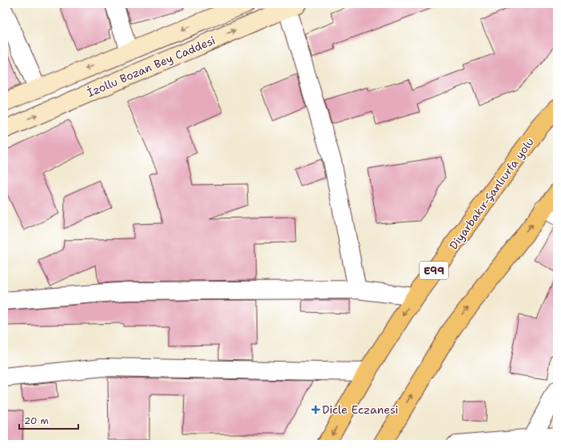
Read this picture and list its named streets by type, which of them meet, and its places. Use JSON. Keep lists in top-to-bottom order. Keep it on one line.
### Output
{"streets":{"highway":["Diyarbakır-Şanlıurfa yolu","E99"],"main road":["İzollu Bozan Bey Caddesi"]},"places":{"health":["Dicle Eczanesi"]},"scale_bar":"20 m"}
